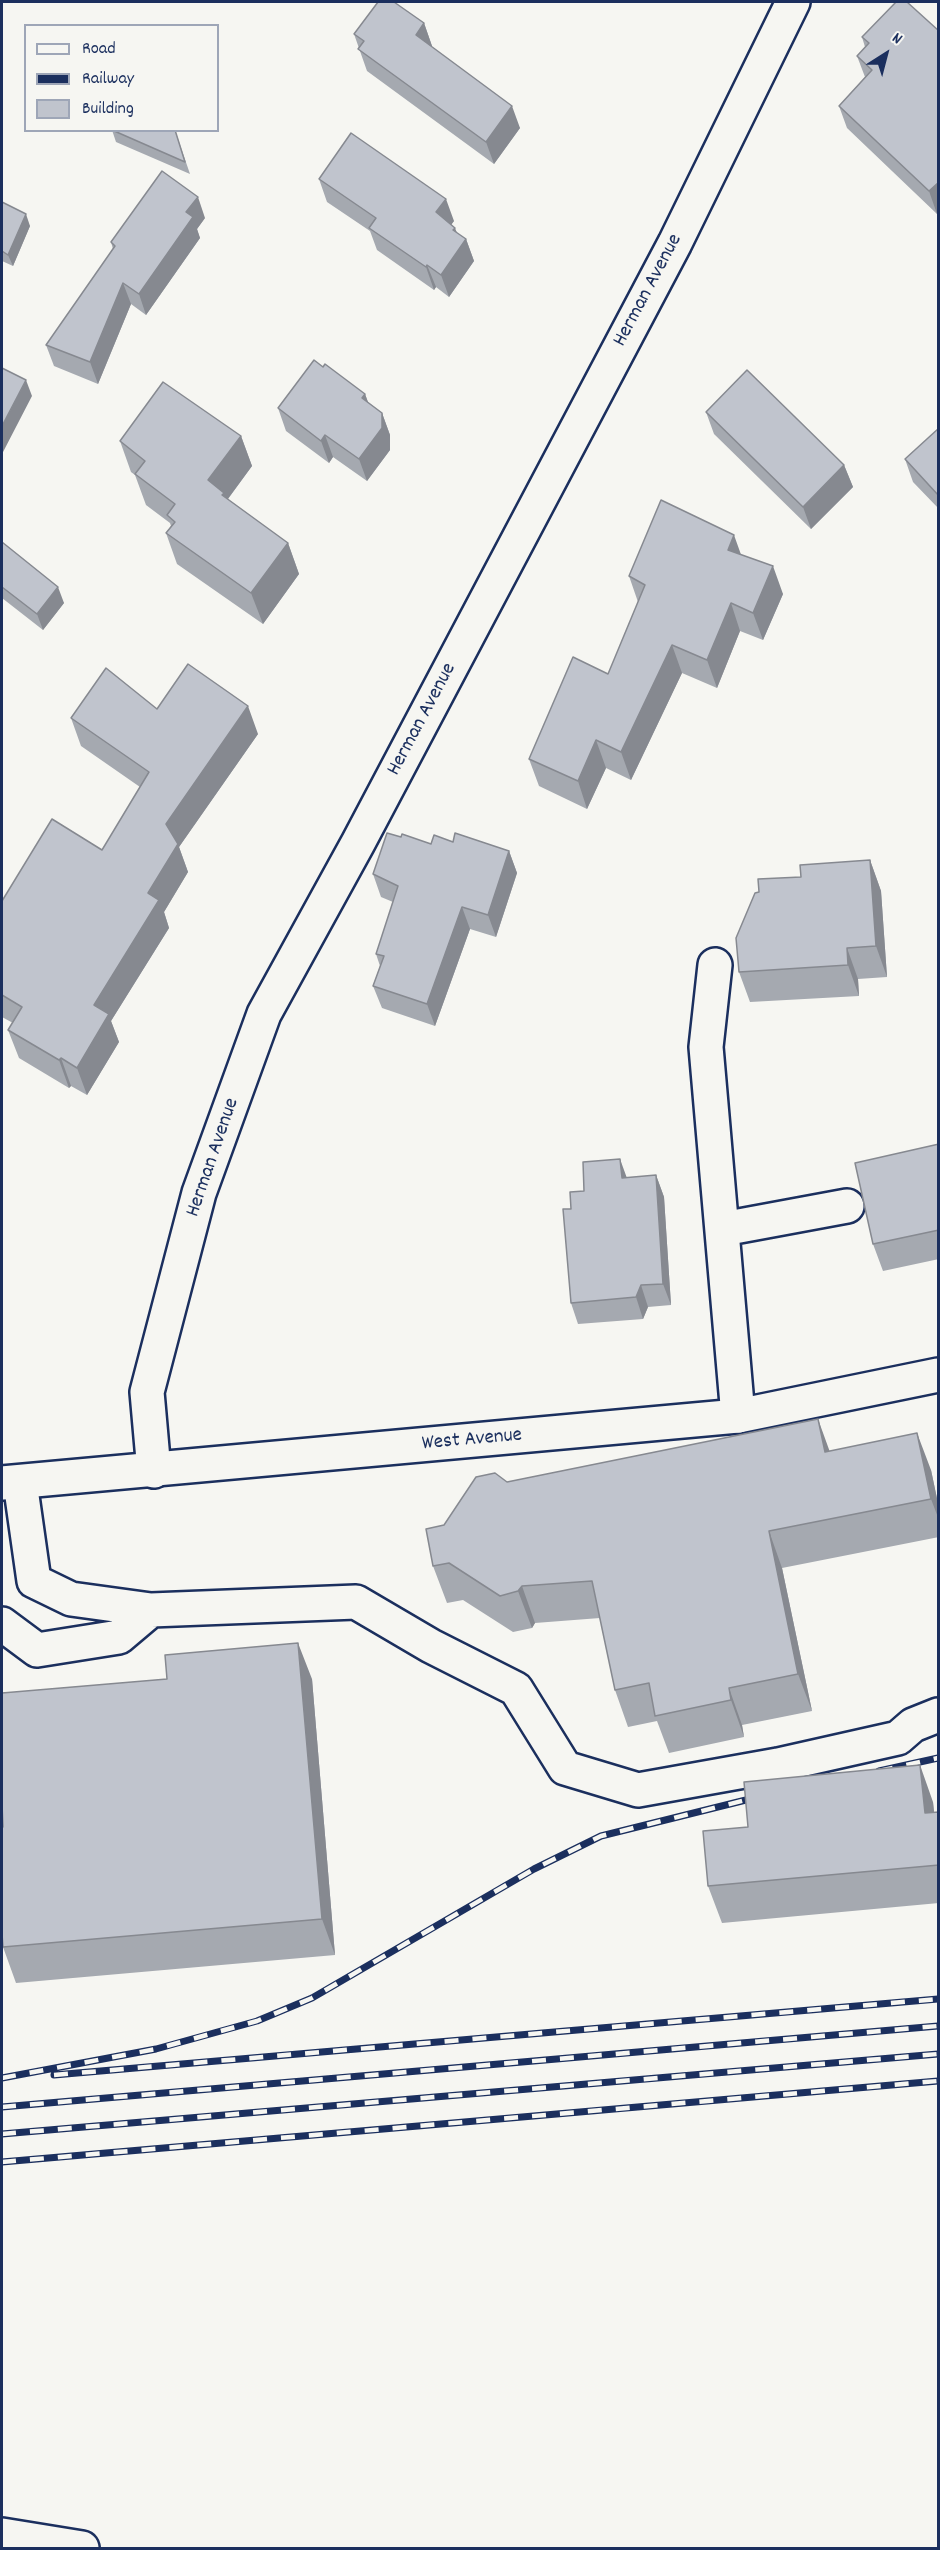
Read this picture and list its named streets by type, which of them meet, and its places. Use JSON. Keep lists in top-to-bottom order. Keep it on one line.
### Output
{"streets":{"street":["Herman Avenue","West Avenue"]},"crossings":[["Herman Avenue","West Avenue"]],"legend":["Road","Railway","Building"],"north":"top right"}
